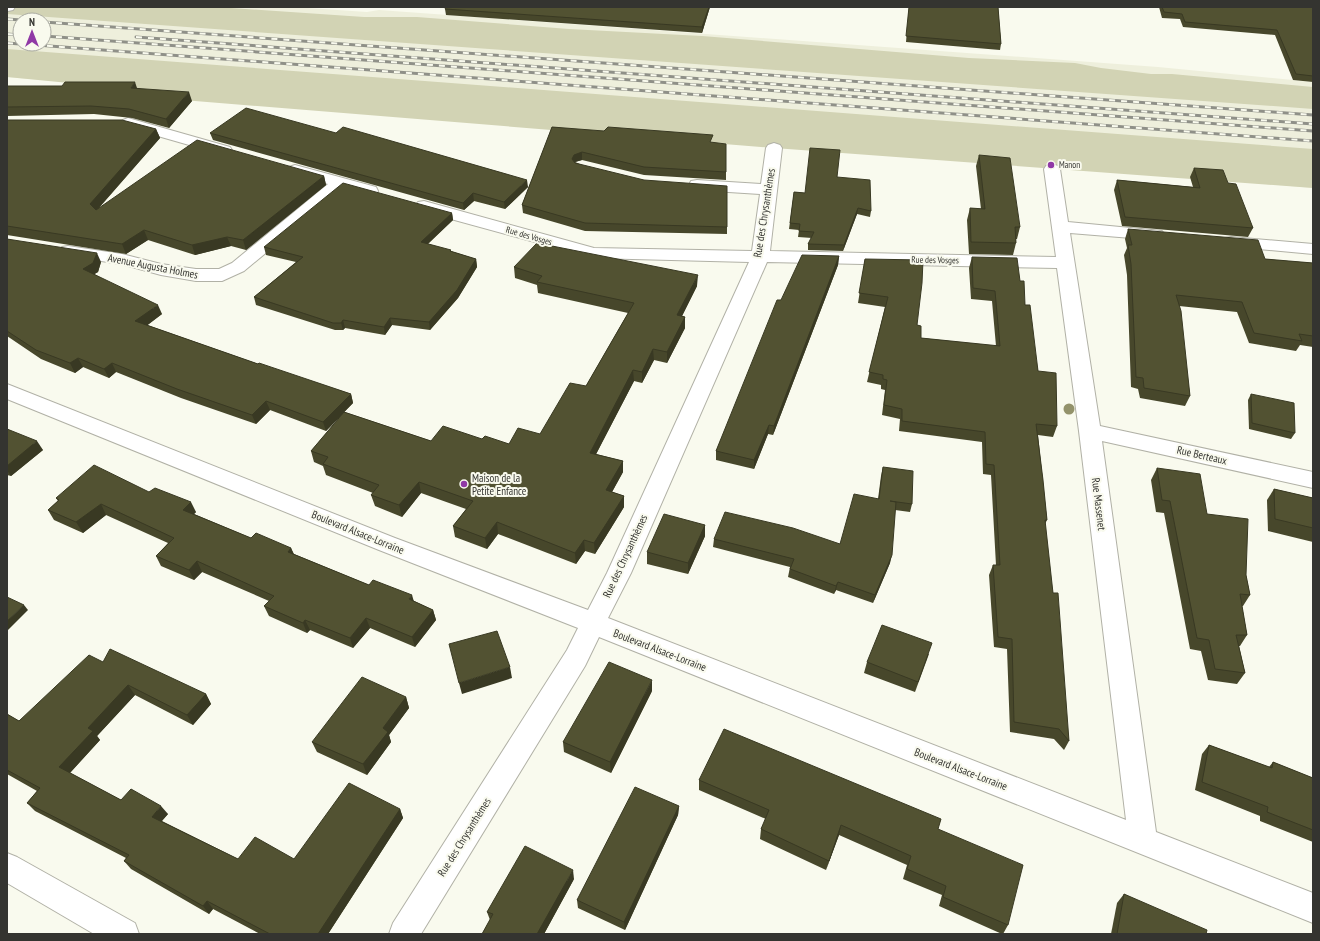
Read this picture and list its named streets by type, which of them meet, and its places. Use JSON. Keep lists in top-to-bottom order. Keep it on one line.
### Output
{"streets":{"street":["Rue des Chrysanthèmes","Rue des Vosges","Avenue Augusta Holmes","Rue Berteaux","Rue Massenet","Boulevard Alsace-Lorraine"]},"crossings":[["Rue des Chrysanthèmes","Rue des Vosges"],["Rue des Chrysanthèmes","Boulevard Alsace-Lorraine"],["Rue des Vosges","Rue Massenet"],["Rue Berteaux","Rue Massenet"],["Rue Massenet","Boulevard Alsace-Lorraine"]],"places":["Manon","Maison de la Petite Enfance"],"north":"top"}
